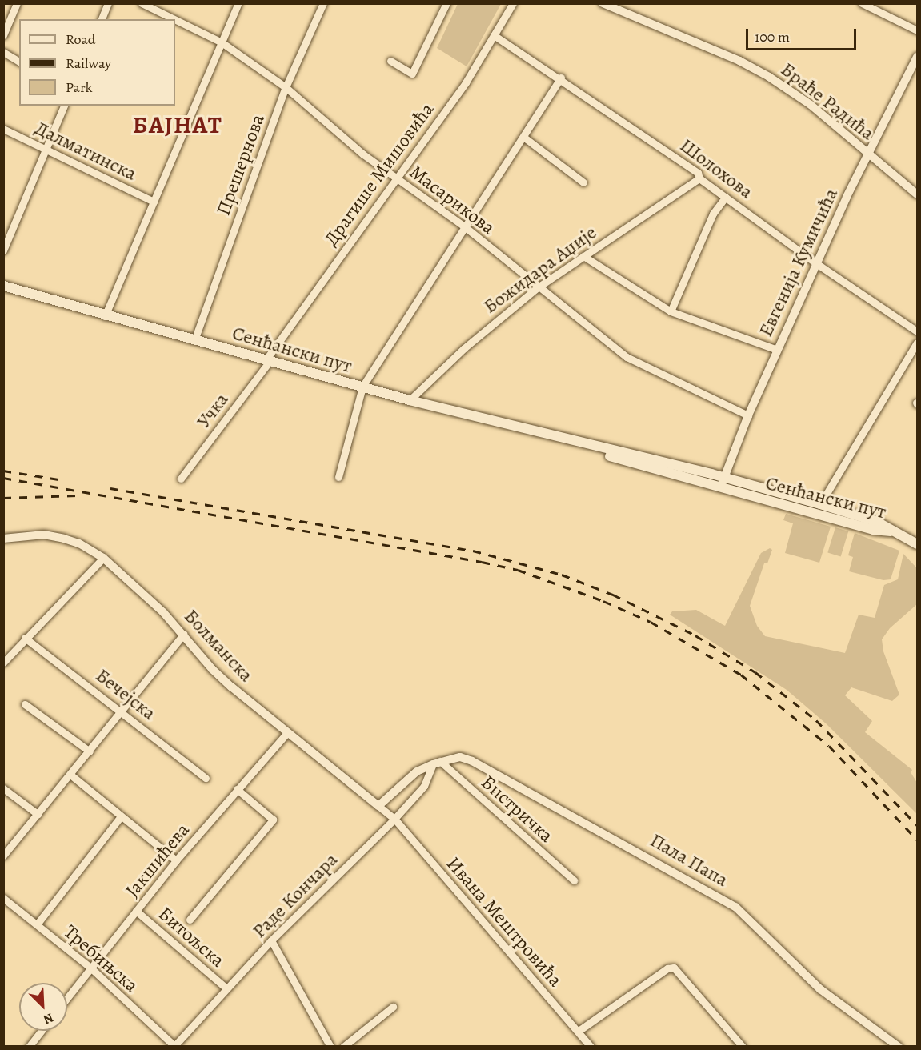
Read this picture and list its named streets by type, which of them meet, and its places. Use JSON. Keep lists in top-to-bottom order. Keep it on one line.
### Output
{"streets":{"main road":["Сенћански пут"],"street":["Браће Радића","Далматинска","Прешернова","Шолохова","Драгише Мишовића","Масарикова","Евгенија Кумичића","Божидара Аџије","Учка","Болманска","Бечејска","Бистричка","Јакшићева","Пала Папа","Раде Кончара","Ивана Мештровића","Битољска","Требињска"]},"crossings":[["Браће Радића","Евгенија Кумичића"],["Прешернова","Масарикова"],["Прешернова","Сенћански пут"],["Шолохова","Драгише Мишовића"],["Шолохова","Евгенија Кумичића"],["Шолохова","Божидара Аџије"],["Драгише Мишовића","Масарикова"],["Драгише Мишовића","Сенћански пут"],["Драгише Мишовића","Учка"],["Масарикова","Евгенија Кумичића"],["Масарикова","Божидара Аџије"],["Евгенија Кумичића","Сенћански пут"],["Божидара Аџије","Сенћански пут"],["Сенћански пут","Учка"],["Болманска","Јакшићева"],["Болманска","Раде Кончара"],["Болманска","Ивана Мештровића"],["Бистричка","Пала Папа"],["Бистричка","Раде Кончара"],["Јакшићева","Битољска"],["Јакшићева","Требињска"],["Пала Папа","Раде Кончара"],["Раде Кончара","Ивана Мештровића"],["Раде Кончара","Битољска"],["Раде Кончара","Требињска"]],"districts":["БАЈНАТ"],"legend":["Road","Railway","Park"],"scale_bar":"100 m","north":"bottom right"}
